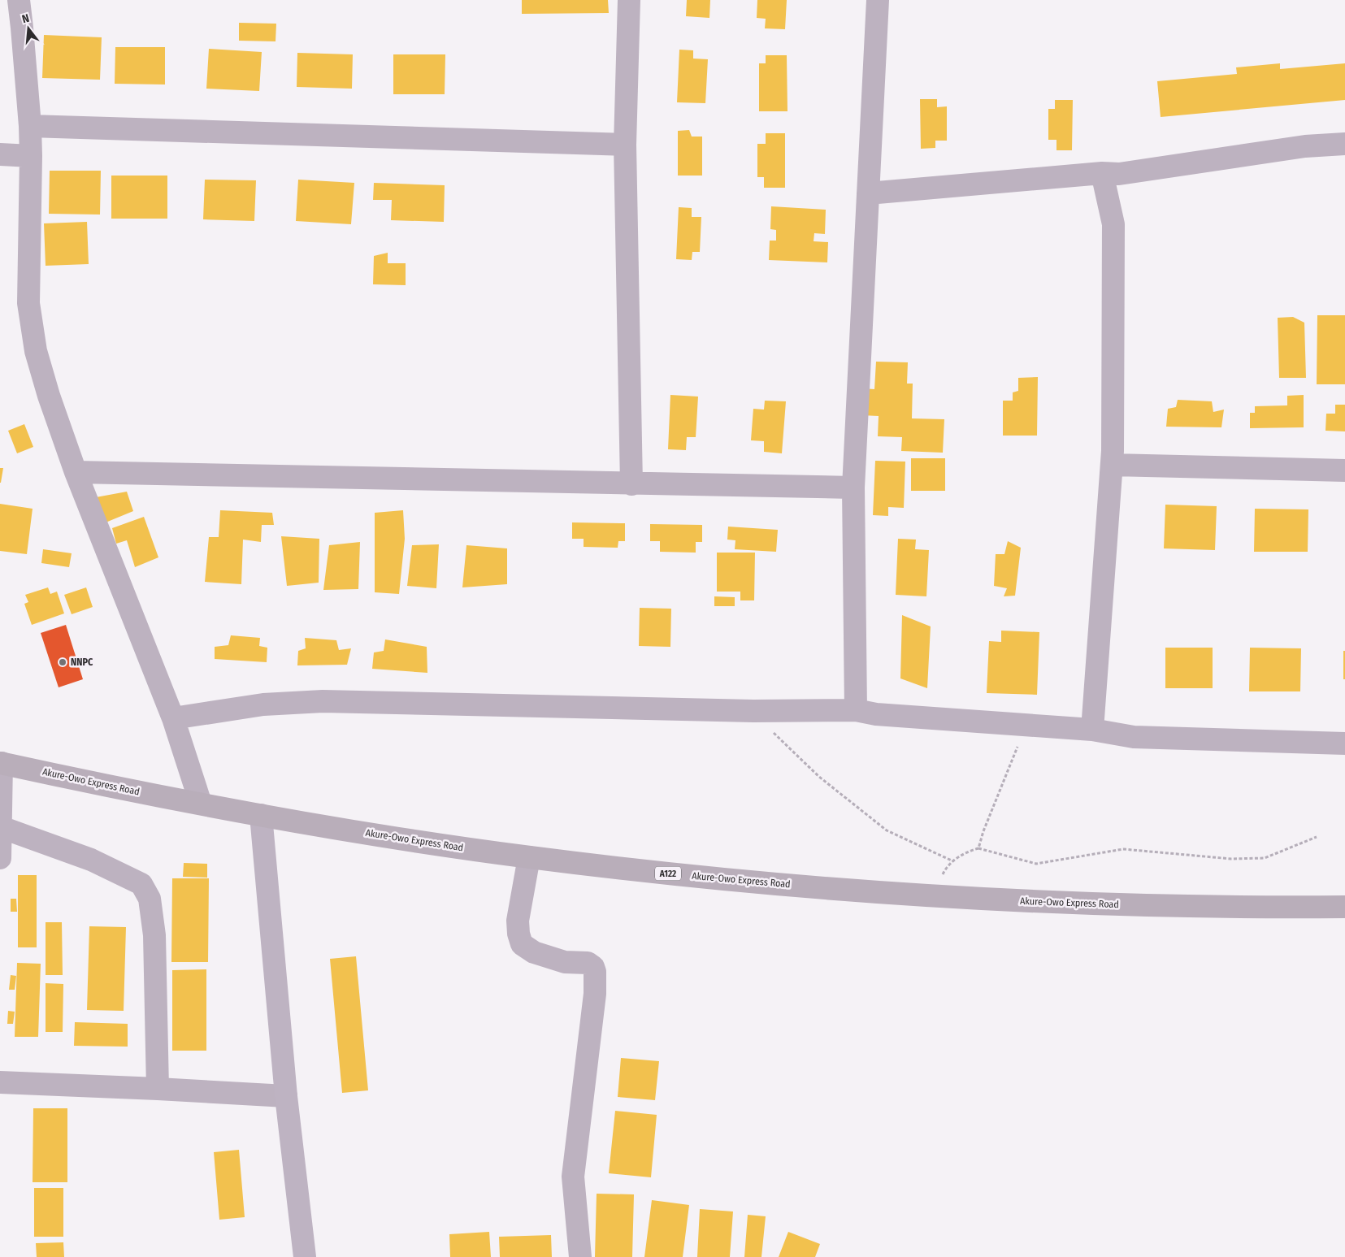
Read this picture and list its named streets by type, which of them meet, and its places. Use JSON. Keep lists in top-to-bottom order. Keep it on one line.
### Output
{"streets":{"highway":["Akure-Owo Express Road","A122"]},"places":["NNPC"],"north":"top"}
